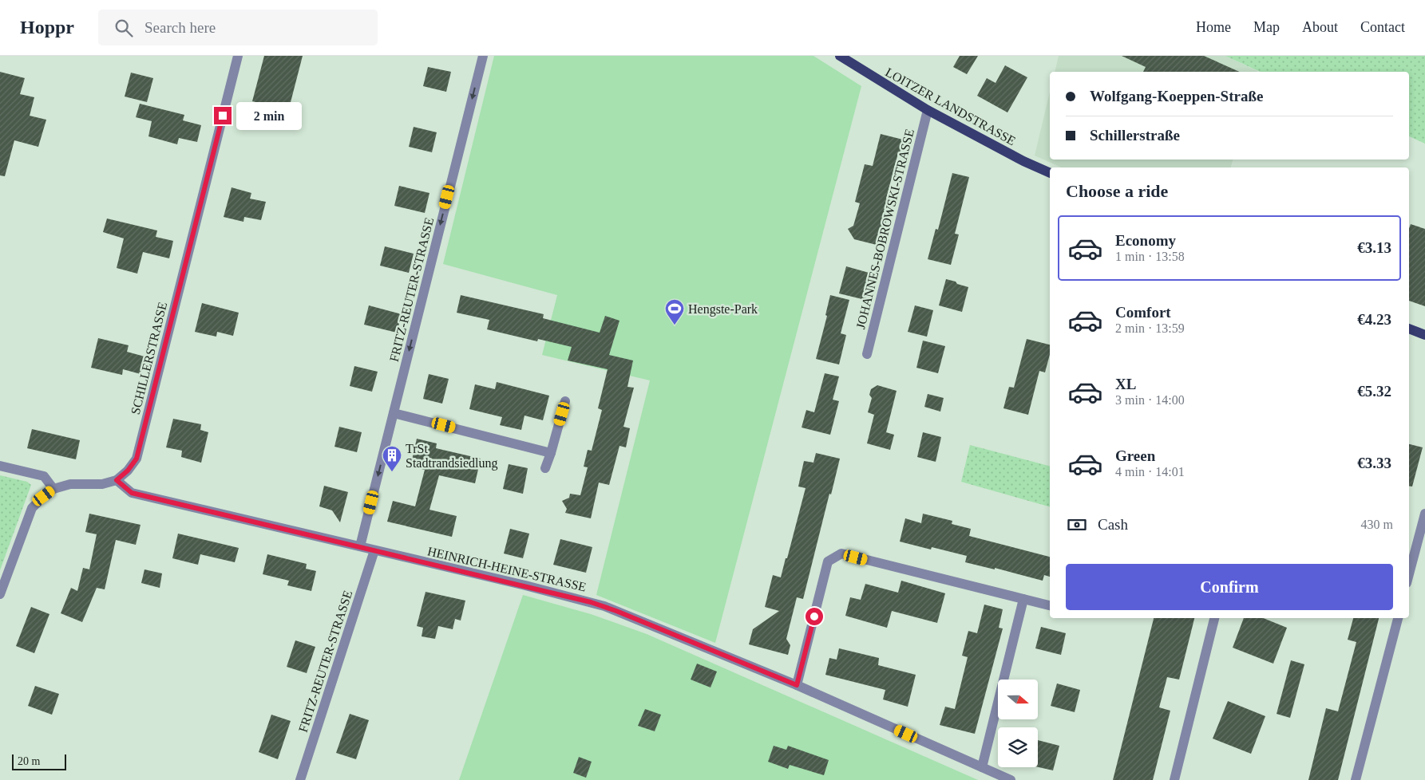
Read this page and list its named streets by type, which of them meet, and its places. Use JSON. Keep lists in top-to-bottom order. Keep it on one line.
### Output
{"streets":{"main road":["LOITZER LANDSTRASSE"],"street":["JOHANNES-BOBROWSKI-STRASSE","FRITZ-REUTER-STRASSE","SCHILLERSTRASSE","HEINRICH-HEINE-STRASSE"]},"crossings":[["LOITZER LANDSTRASSE","JOHANNES-BOBROWSKI-STRASSE"],["FRITZ-REUTER-STRASSE","HEINRICH-HEINE-STRASSE"],["SCHILLERSTRASSE","HEINRICH-HEINE-STRASSE"]],"one_way":["FRITZ-REUTER-STRASSE"],"places":{"sports":["Hengste-Park"],"building":["TrSt Stadtrandsiedlung"]},"scale_bar":"20 m","north":"right","page":{"header":"Hoppr","search":"Search here","nav":["Home","Map","About","Contact"],"banner":["Wolfgang-Koeppen-Straße","Schillerstraße"],"bubble":"2 min","heading":"Choose a ride","list":[{"name":"Economy","note":"1 min · 13:58","value":"€3.13"},{"name":"Comfort","note":"2 min · 13:59","value":"€4.23"},{"name":"XL","note":"3 min · 14:00","value":"€5.32"},{"name":"Green","note":"4 min · 14:01","value":"€3.33"}],"pay":["Cash","430 m"],"buttons":"Confirm","scale":"20 m"}}
